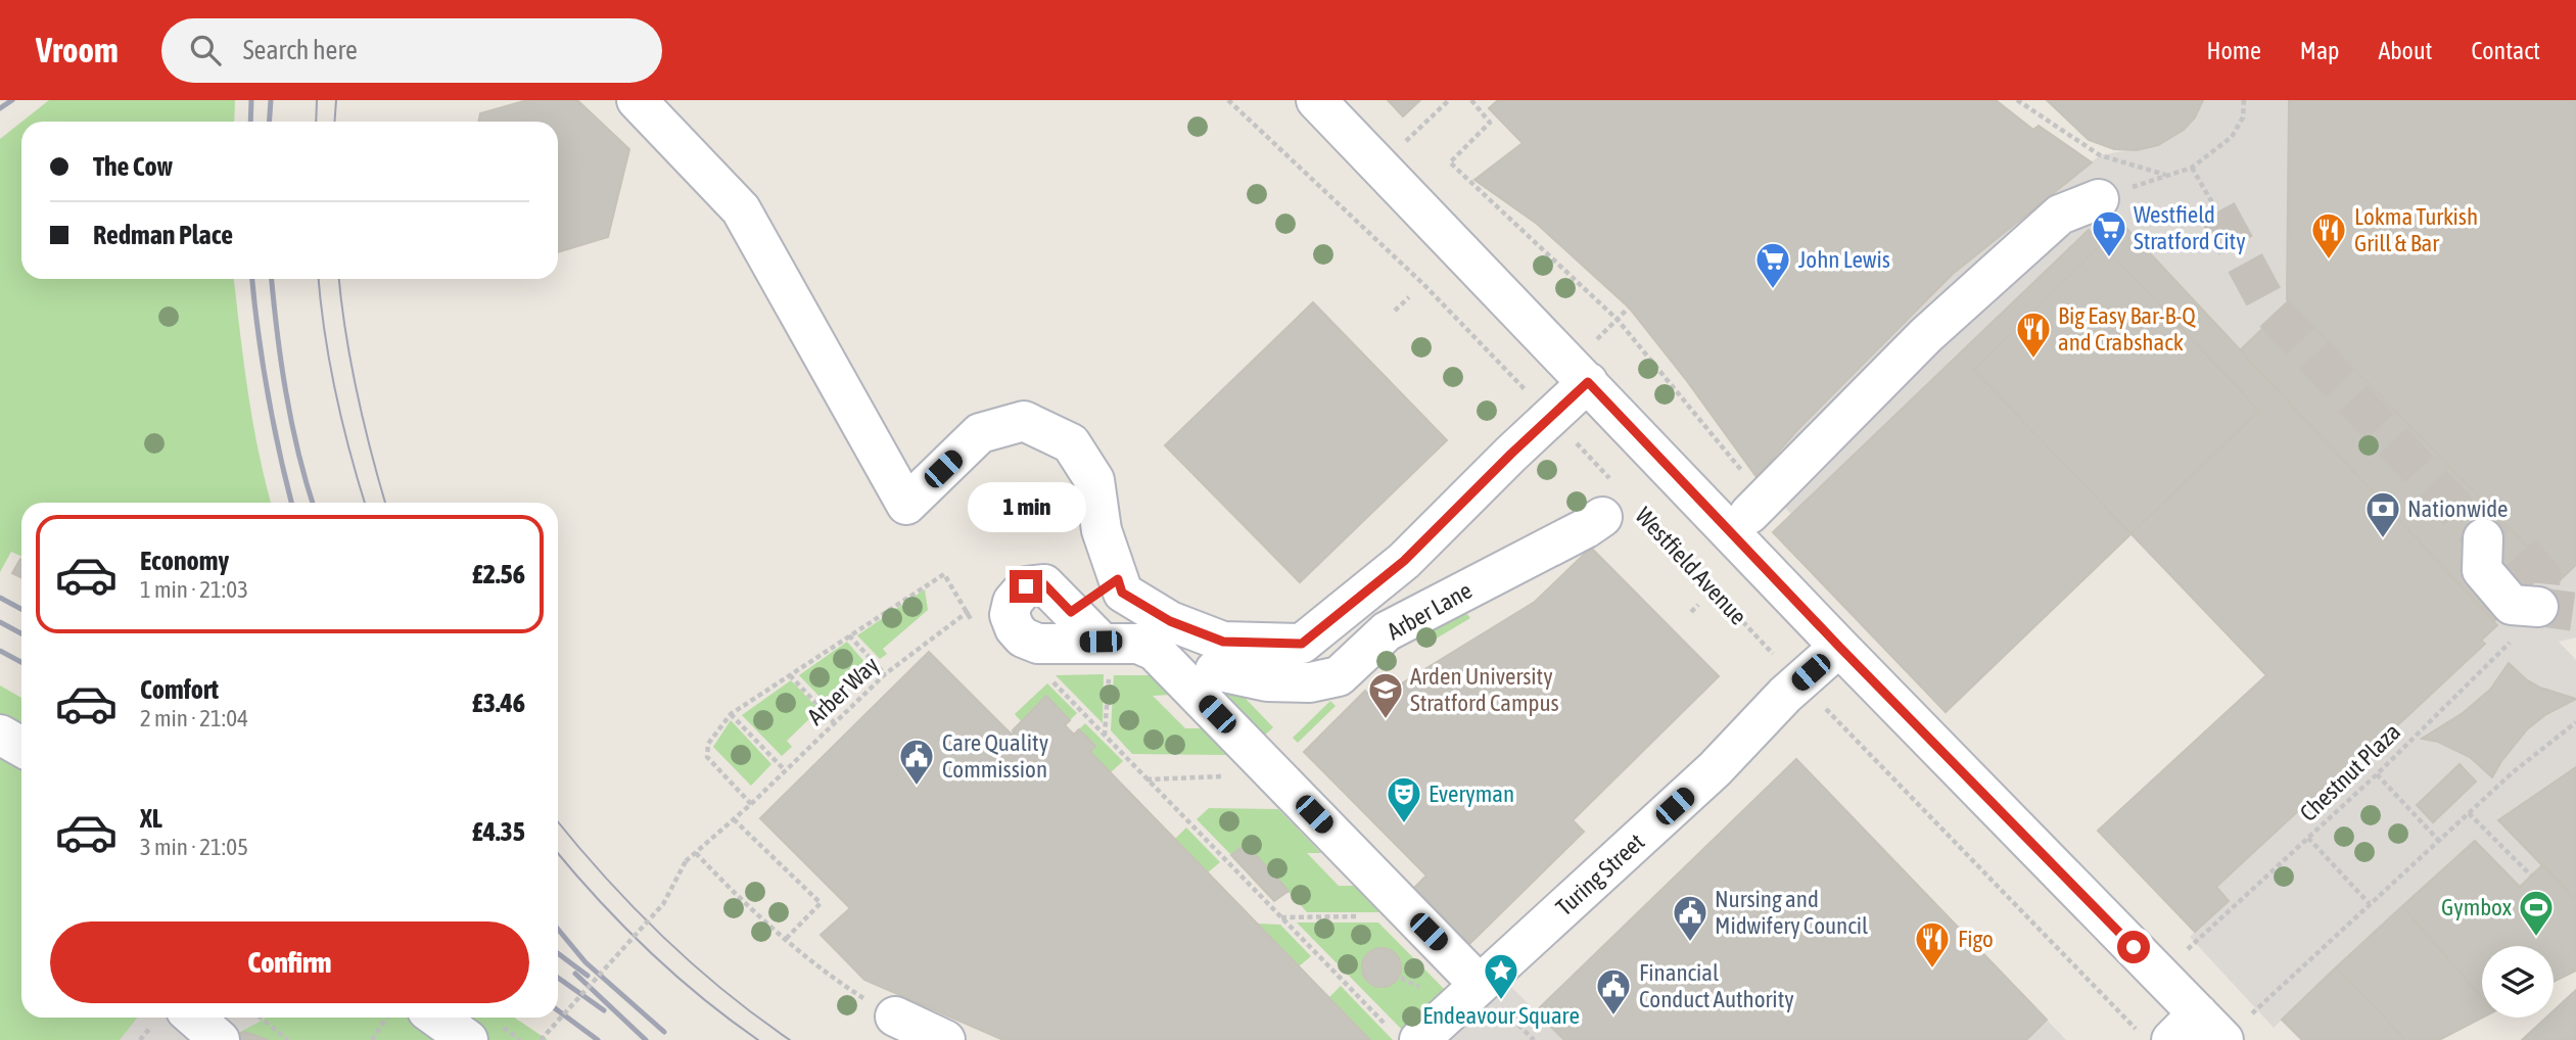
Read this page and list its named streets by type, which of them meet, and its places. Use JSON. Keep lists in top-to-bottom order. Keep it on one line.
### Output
{"streets":{"street":["Arber Lane","Turing Street"],"path":["Westfield Avenue","Arber Way","Chestnut Plaza"]},"crossings":[["Westfield Avenue","Arber Lane"],["Westfield Avenue","Turing Street"]],"places":{"supermarket":["Westfield Stratford City","John Lewis"],"restaurant":["Lokma Turkish Grill & Bar","Big Easy Bar-B-Q and Crabshack","Figo"],"bank":["Nationwide"],"school or university":["Arden University Stratford Campus"],"public building":["Care Quality Commission","Nursing and Midwifery Council","Financial Conduct Authority"],"theatre":["Everyman"],"sports":["Gymbox"],"place":["Endeavour Square"]},"page":{"header":"Vroom","search":"Search here","nav":["Home","Map","About","Contact"],"banner":["The Cow","Redman Place"],"bubble":"1 min","list":[{"name":"Economy","note":"1 min · 21:03","value":"£2.56"},{"name":"Comfort","note":"2 min · 21:04","value":"£3.46"},{"name":"XL","note":"3 min · 21:05","value":"£4.35"}],"buttons":"Confirm"}}
